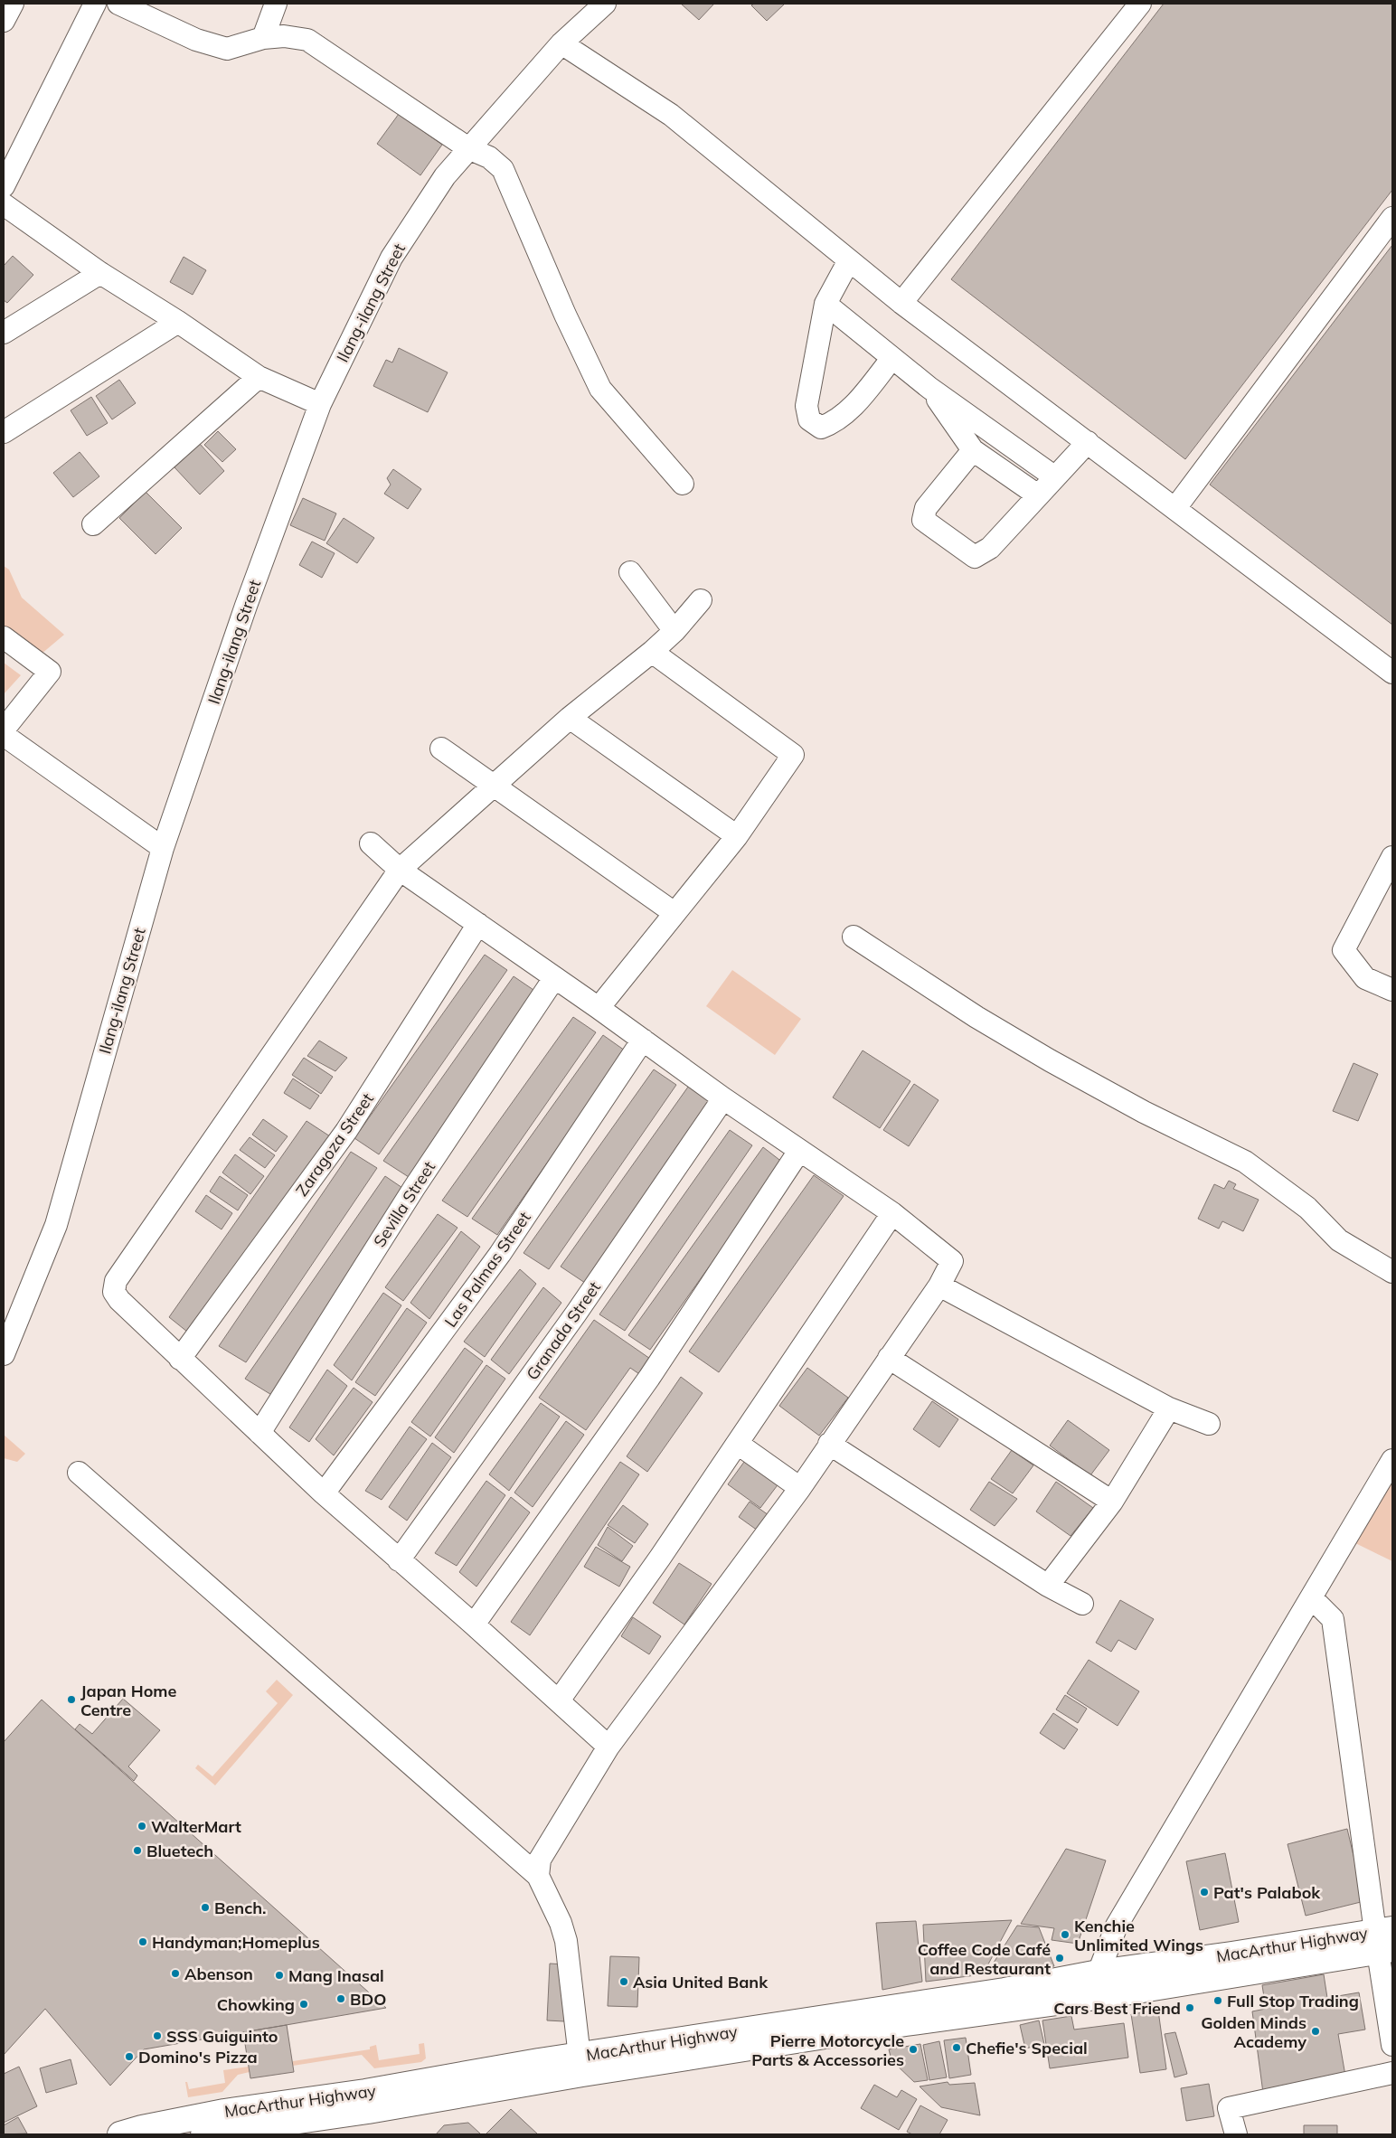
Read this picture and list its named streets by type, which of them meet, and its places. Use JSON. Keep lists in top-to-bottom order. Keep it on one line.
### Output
{"streets":{"highway":["MacArthur Highway"],"street":["Ilang-ilang Street","Zaragoza Street","Sevilla Street","Las Palmas Street","Granada Street"]},"places":["Japan Home Centre","WalterMart","Bluetech","Pat's Palabok","Bench.","Kenchie Unlimited Wings","Handyman;Homeplus","Coffee Code Café and Restaurant","Abenson","Mang Inasal","Asia United Bank","BDO","Full Stop Trading","Chowking","Cars Best Friend","Golden Minds Academy","SSS Guiguinto","Chefie's Special","Pierre Motorcycle Parts & Accessories","Domino's Pizza"]}
